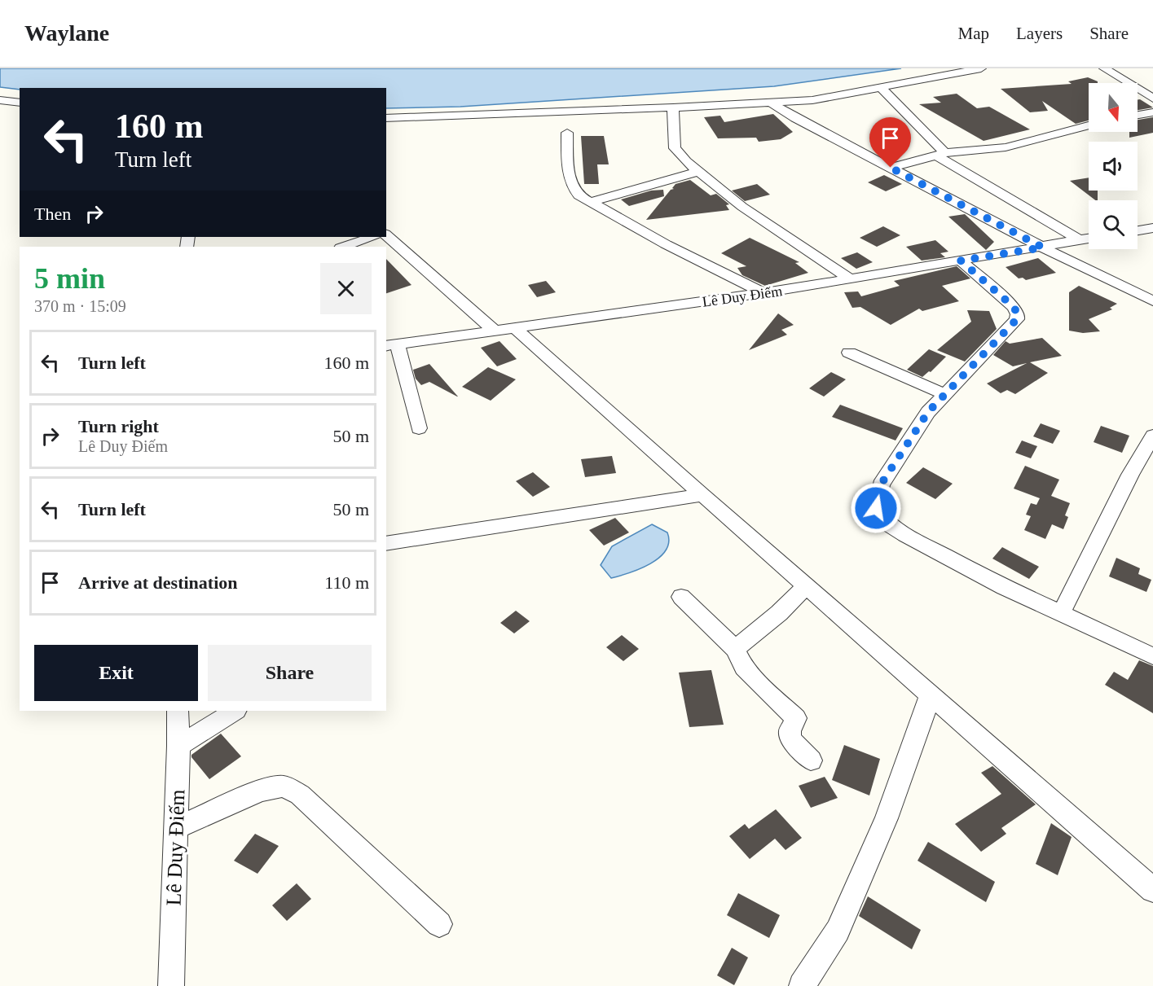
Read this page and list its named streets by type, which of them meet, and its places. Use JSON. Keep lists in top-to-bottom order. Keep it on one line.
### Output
{"streets":{"street":["Lê Duy Điếm"]},"north":"bottom","page":{"header":"Waylane","nav":["Map","Layers","Share"],"turn":["160 m","Turn left"],"then":"Then","heading":["5 min","370 m · 15:09"],"list":[{"name":"Turn left","value":"160 m"},{"name":"Turn right","note":"Lê Duy Điếm","value":"50 m"},{"name":"Turn left","value":"50 m"},{"name":"Arrive at destination","value":"110 m"}],"buttons":["Exit","Share"]}}
